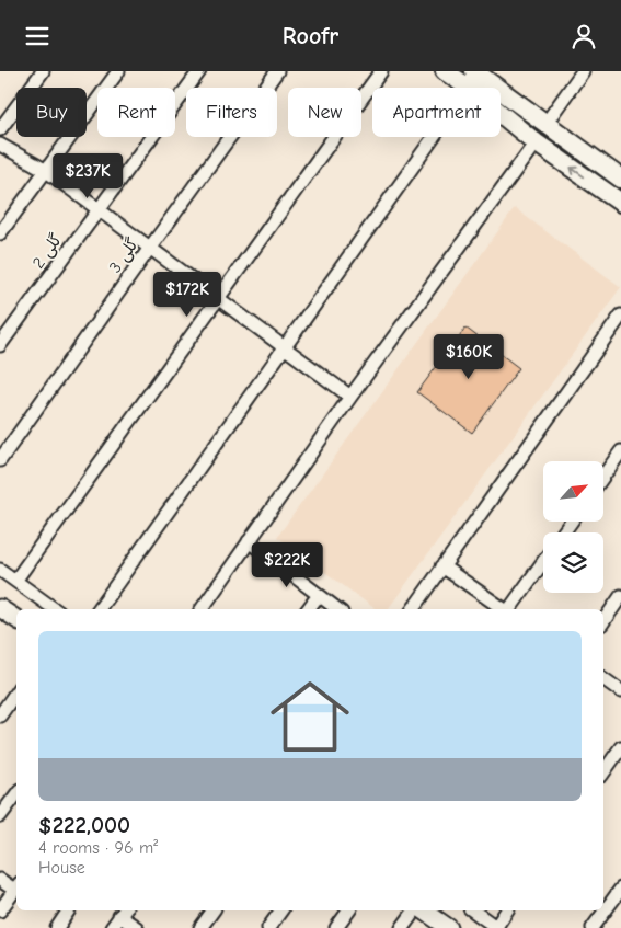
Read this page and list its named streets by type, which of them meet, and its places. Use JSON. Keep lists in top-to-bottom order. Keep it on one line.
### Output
{"streets":{"street":["گلی 2","گلی 3"]},"north":"top right","page":{"header":"Roofr","chip":["Buy","Rent","Filters","New","Apartment"],"price":["$237K","$172K","$160K","$222K"],"list":[{"name":"$222,000","note":"4 rooms · 96 m² · House"}]}}
